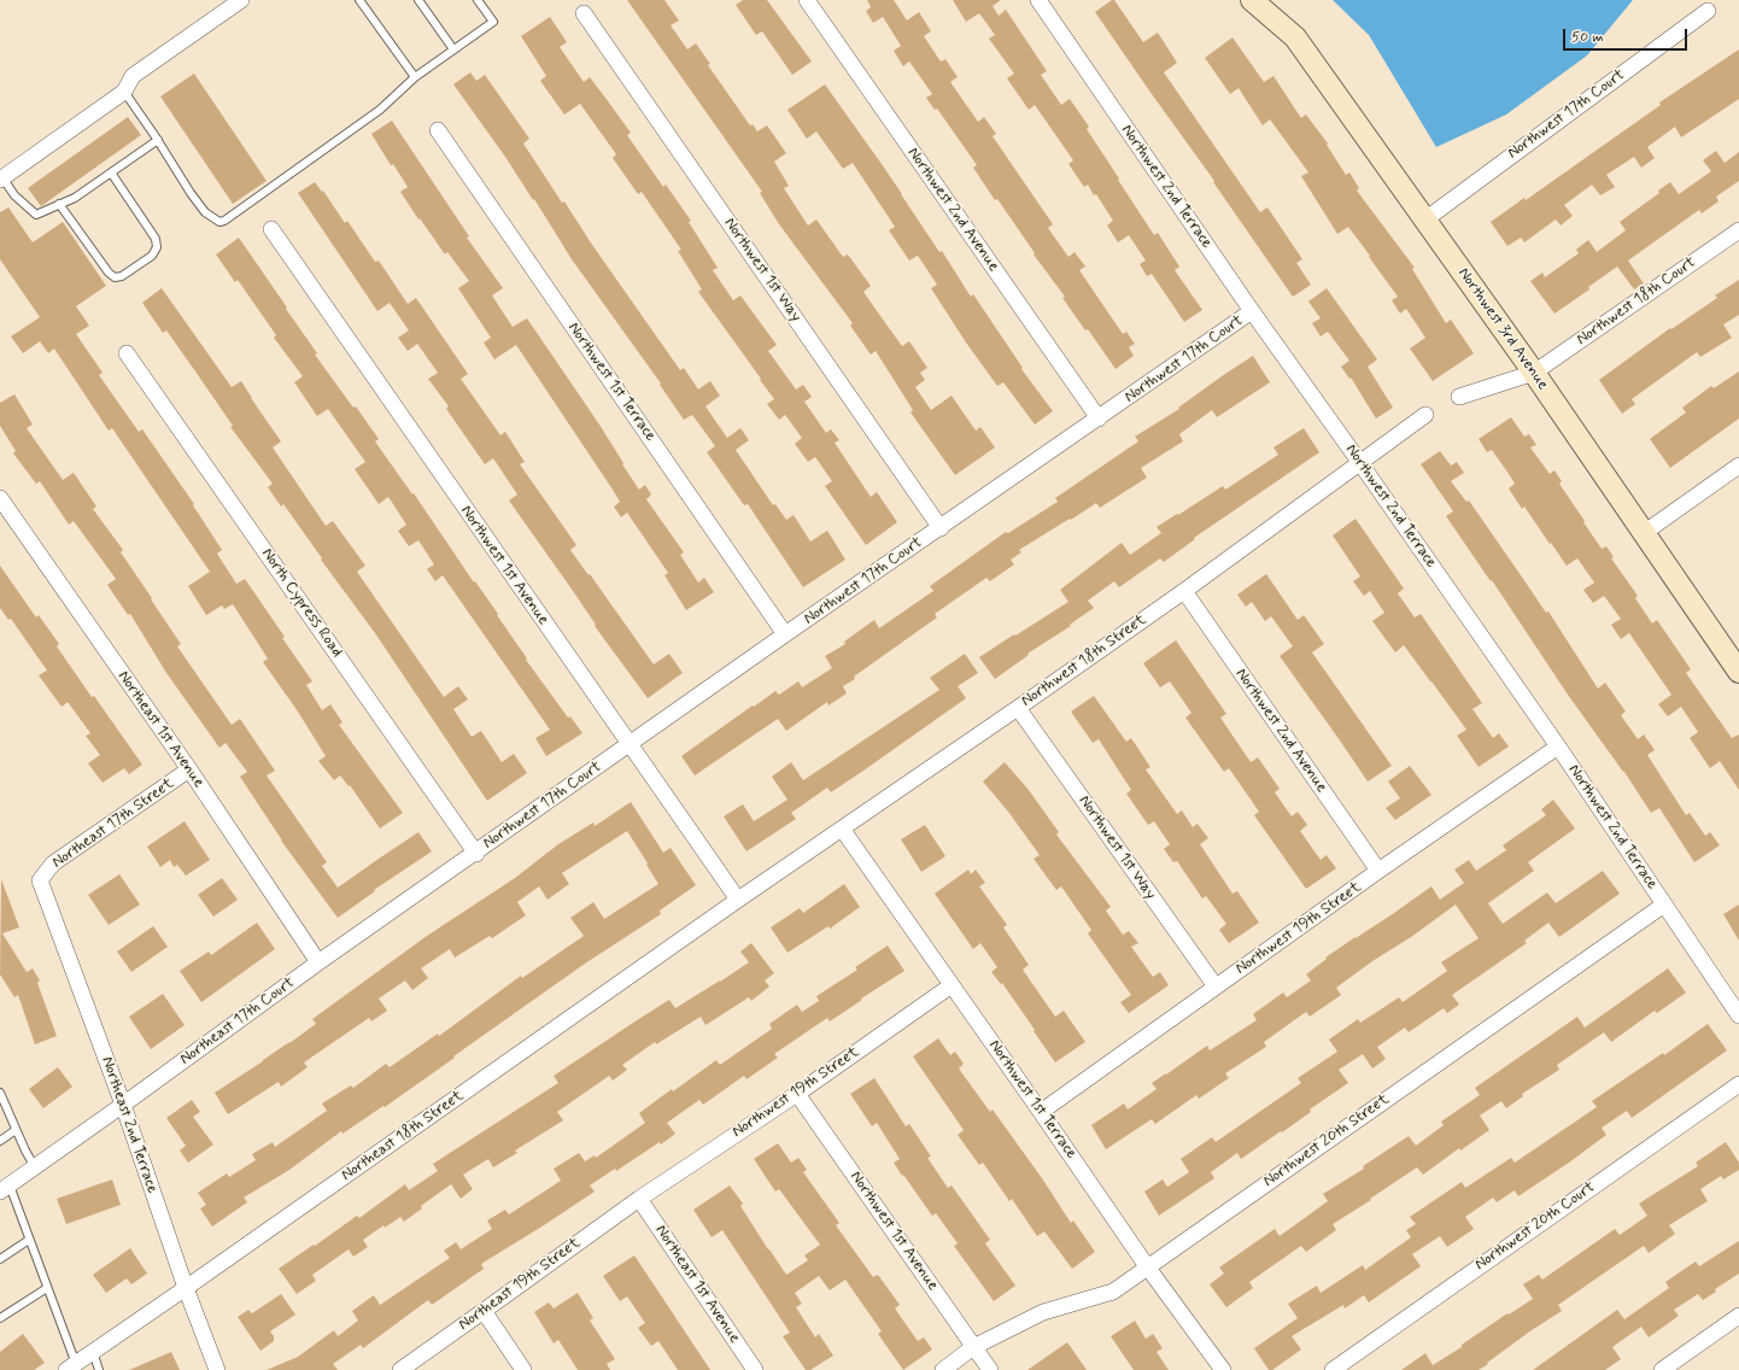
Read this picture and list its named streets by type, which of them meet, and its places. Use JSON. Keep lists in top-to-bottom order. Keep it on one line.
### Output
{"streets":{"street":["Northwest 17th Court","Northwest 2nd Terrace","Northwest 2nd Avenue","Northwest 1st Way","Northwest 18th Court","Northwest 3rd Avenue","Northwest 1st Terrace","Northwest 1st Avenue","North Cypress Road","Northwest 18th Street","Northeast 1st Avenue","Northeast 17th Street","Northwest 19th Street","Northeast 17th Court","Northeast 2nd Terrace","Northeast 18th Street","Northwest 20th Street","Northwest 20th Court","Northeast 19th Street"]},"crossings":[["Northwest 17th Court","Northwest 2nd Terrace"],["Northwest 17th Court","Northwest 2nd Avenue"],["Northwest 17th Court","Northwest 1st Way"],["Northwest 17th Court","Northwest 3rd Avenue"],["Northwest 17th Court","Northwest 1st Terrace"],["Northwest 17th Court","Northwest 1st Avenue"],["Northwest 17th Court","North Cypress Road"],["Northwest 17th Court","Northeast 17th Court"],["Northwest 2nd Terrace","Northwest 18th Street"],["Northwest 2nd Terrace","Northwest 19th Street"],["Northwest 2nd Terrace","Northwest 20th Street"],["Northwest 2nd Avenue","Northwest 18th Street"],["Northwest 2nd Avenue","Northwest 19th Street"],["Northwest 1st Way","Northwest 18th Street"],["Northwest 1st Way","Northwest 19th Street"],["Northwest 18th Court","Northwest 3rd Avenue"],["Northwest 1st Terrace","Northwest 18th Street"],["Northwest 1st Terrace","Northwest 19th Street"],["Northwest 1st Terrace","Northwest 20th Street"],["Northwest 1st Avenue","Northwest 18th Street"],["Northwest 1st Avenue","Northwest 19th Street"],["Northwest 1st Avenue","Northeast 18th Street"],["Northwest 1st Avenue","Northwest 20th Street"],["North Cypress Road","Northeast 17th Court"],["Northwest 18th Street","Northeast 18th Street"],["Northeast 1st Avenue","Northeast 17th Street"],["Northeast 1st Avenue","Northwest 19th Street"],["Northeast 1st Avenue","Northeast 17th Court"],["Northeast 1st Avenue","Northeast 19th Street"],["Northeast 17th Street","Northeast 2nd Terrace"],["Northwest 19th Street","Northeast 19th Street"],["Northeast 17th Court","Northeast 2nd Terrace"],["Northeast 2nd Terrace","Northeast 18th Street"]],"scale_bar":"50 m"}
